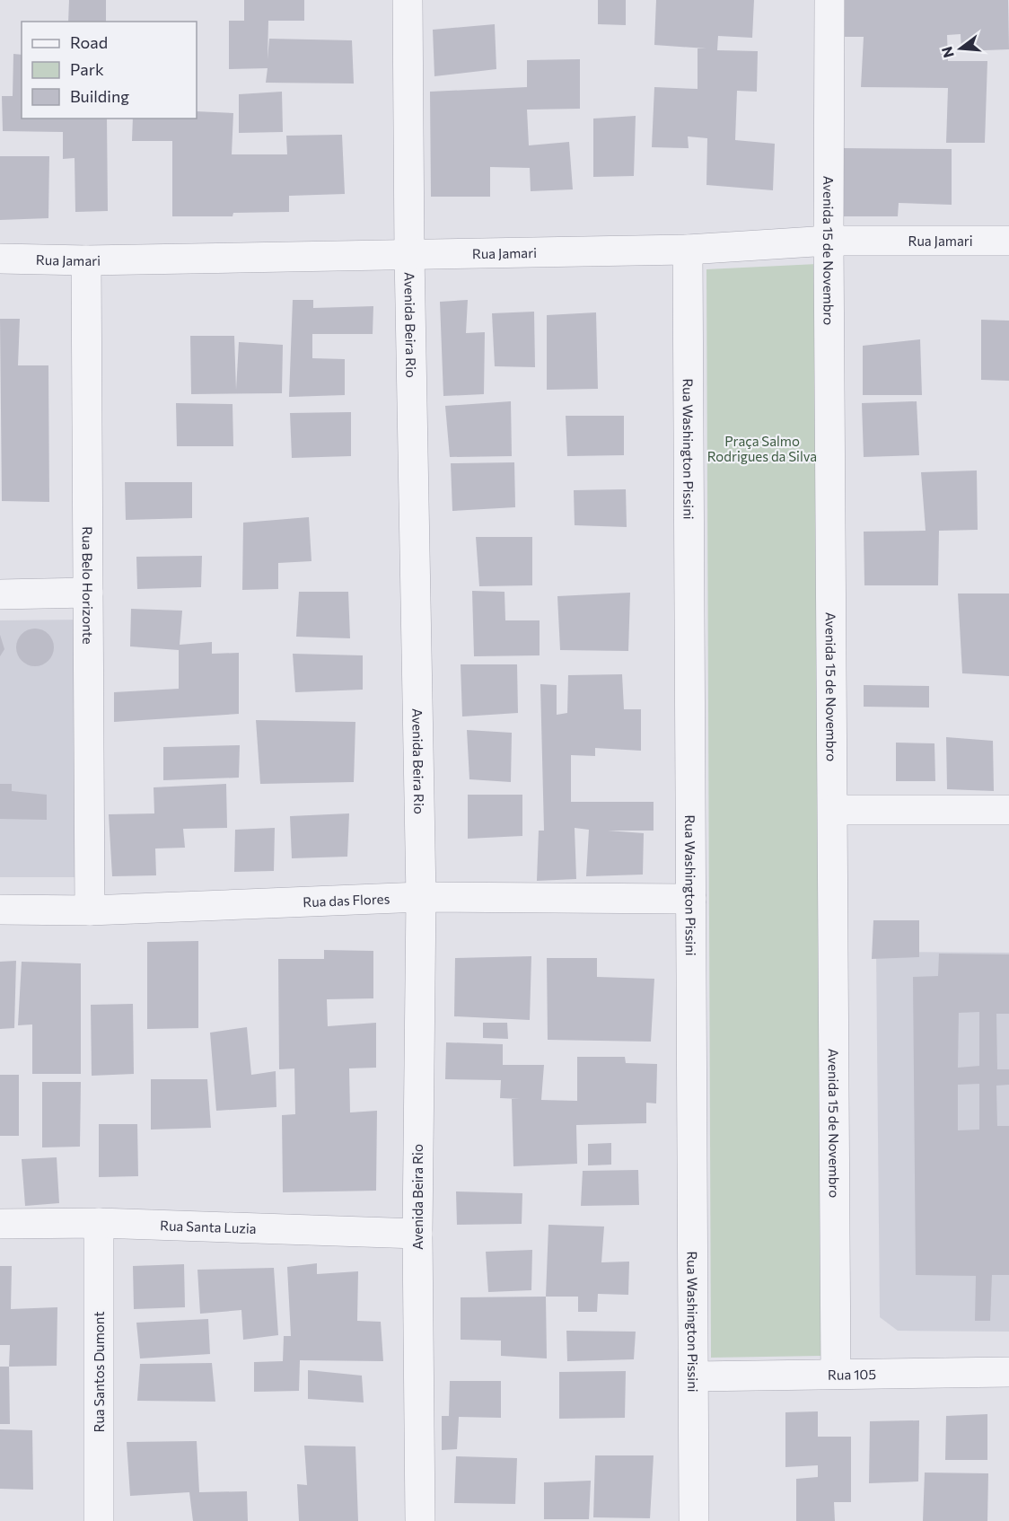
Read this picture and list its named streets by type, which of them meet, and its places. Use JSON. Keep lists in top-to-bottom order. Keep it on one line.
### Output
{"streets":{"street":["Rua Jamari","Avenida 15 de Novembro","Avenida Beira Rio","Rua Washington Pissini","Rua Belo Horizonte","Rua das Flores","Rua Santa Luzia","Rua Santos Dumont","Rua 105"]},"crossings":[["Rua Jamari","Avenida 15 de Novembro"],["Rua Jamari","Avenida Beira Rio"],["Rua Jamari","Rua Washington Pissini"],["Rua Jamari","Rua Belo Horizonte"],["Avenida 15 de Novembro","Rua 105"],["Avenida Beira Rio","Rua das Flores"],["Avenida Beira Rio","Rua Santa Luzia"],["Rua Washington Pissini","Rua das Flores"],["Rua Washington Pissini","Rua 105"],["Rua Belo Horizonte","Rua das Flores"],["Rua Santa Luzia","Rua Santos Dumont"]],"parks":["Praça Salmo Rodrigues da Silva"],"legend":["Road","Park","Building"],"north":"left"}
